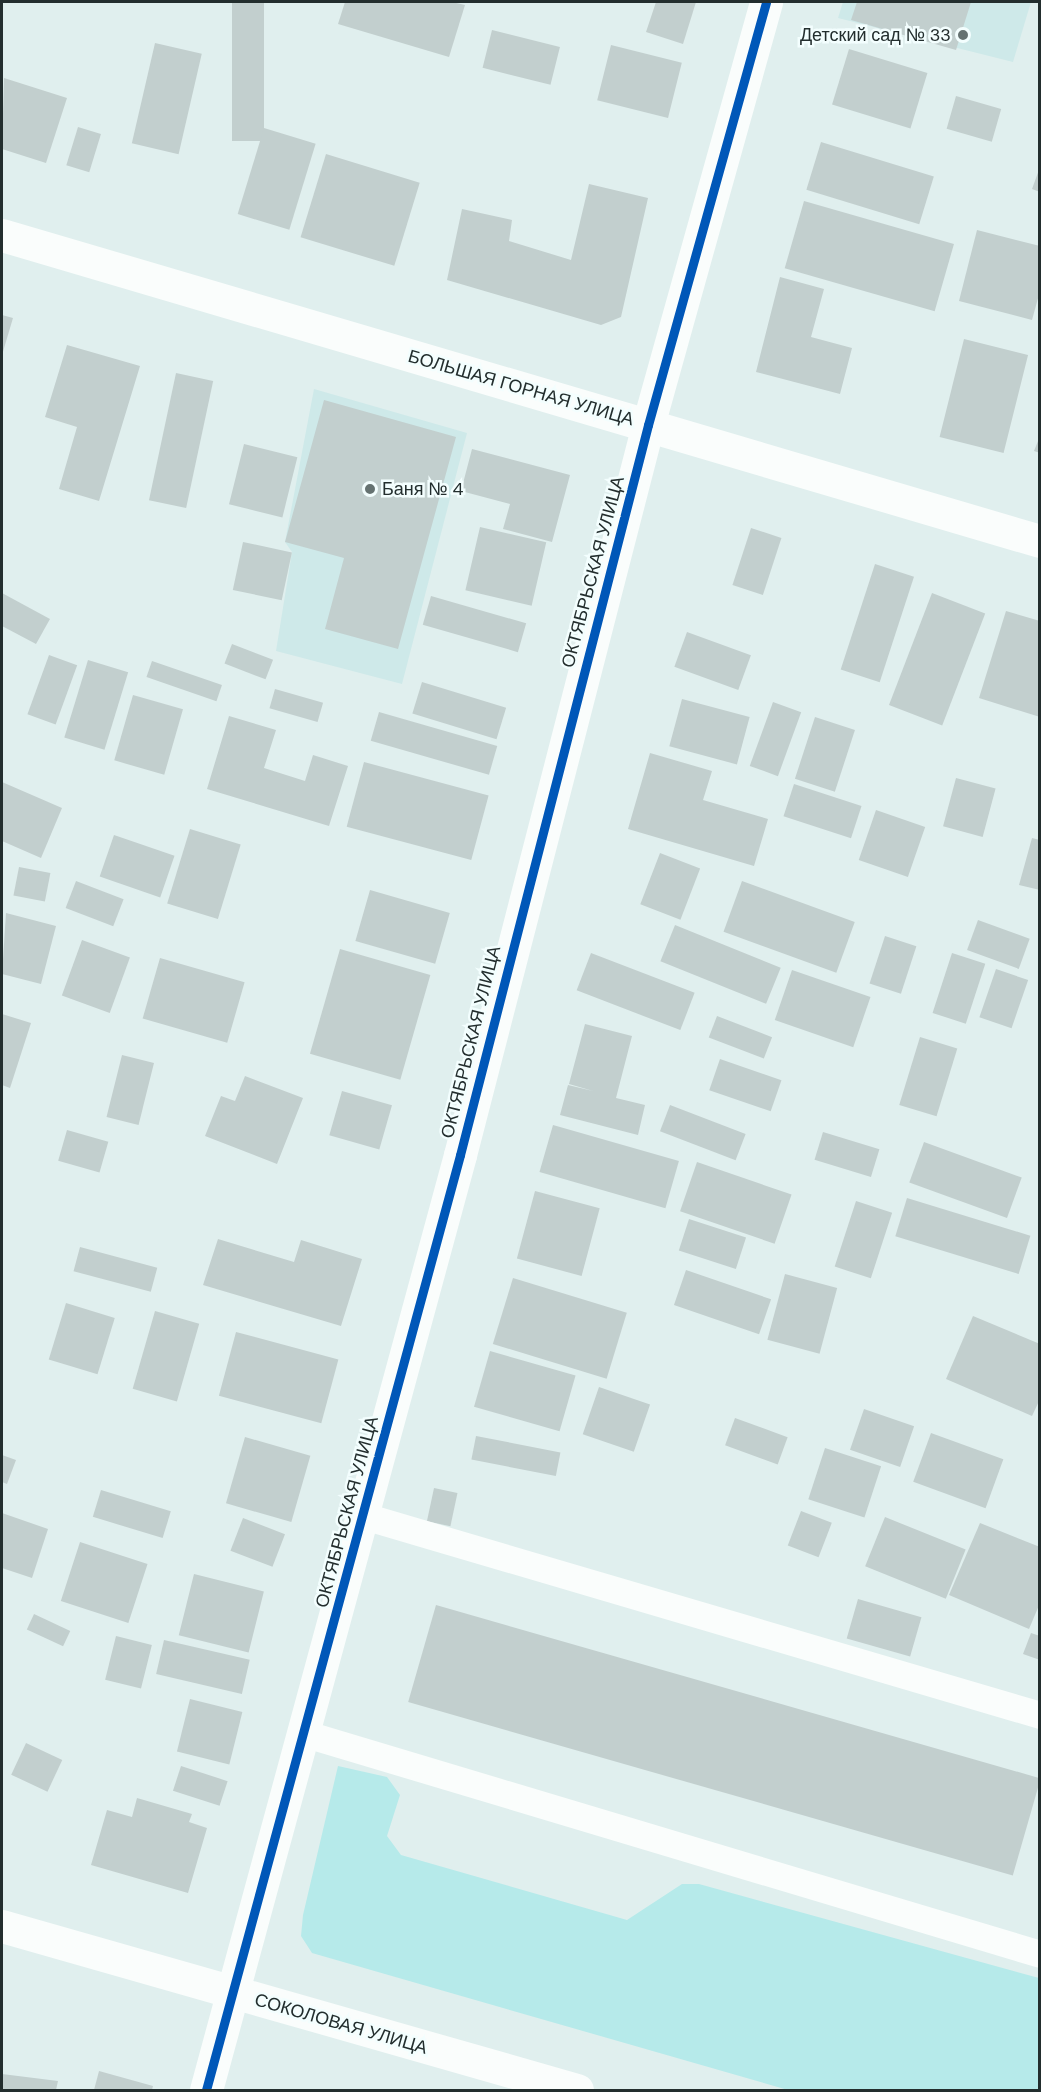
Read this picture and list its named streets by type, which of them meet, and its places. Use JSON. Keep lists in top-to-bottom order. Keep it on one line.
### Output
{"streets":{"street":["БОЛЬШАЯ ГОРНАЯ УЛИЦА","ОКТЯБРЬСКАЯ УЛИЦА","СОКОЛОВАЯ УЛИЦА"]},"crossings":[["БОЛЬШАЯ ГОРНАЯ УЛИЦА","ОКТЯБРЬСКАЯ УЛИЦА"],["ОКТЯБРЬСКАЯ УЛИЦА","СОКОЛОВАЯ УЛИЦА"]],"places":["Детский сад № 33","Баня № 4"]}
